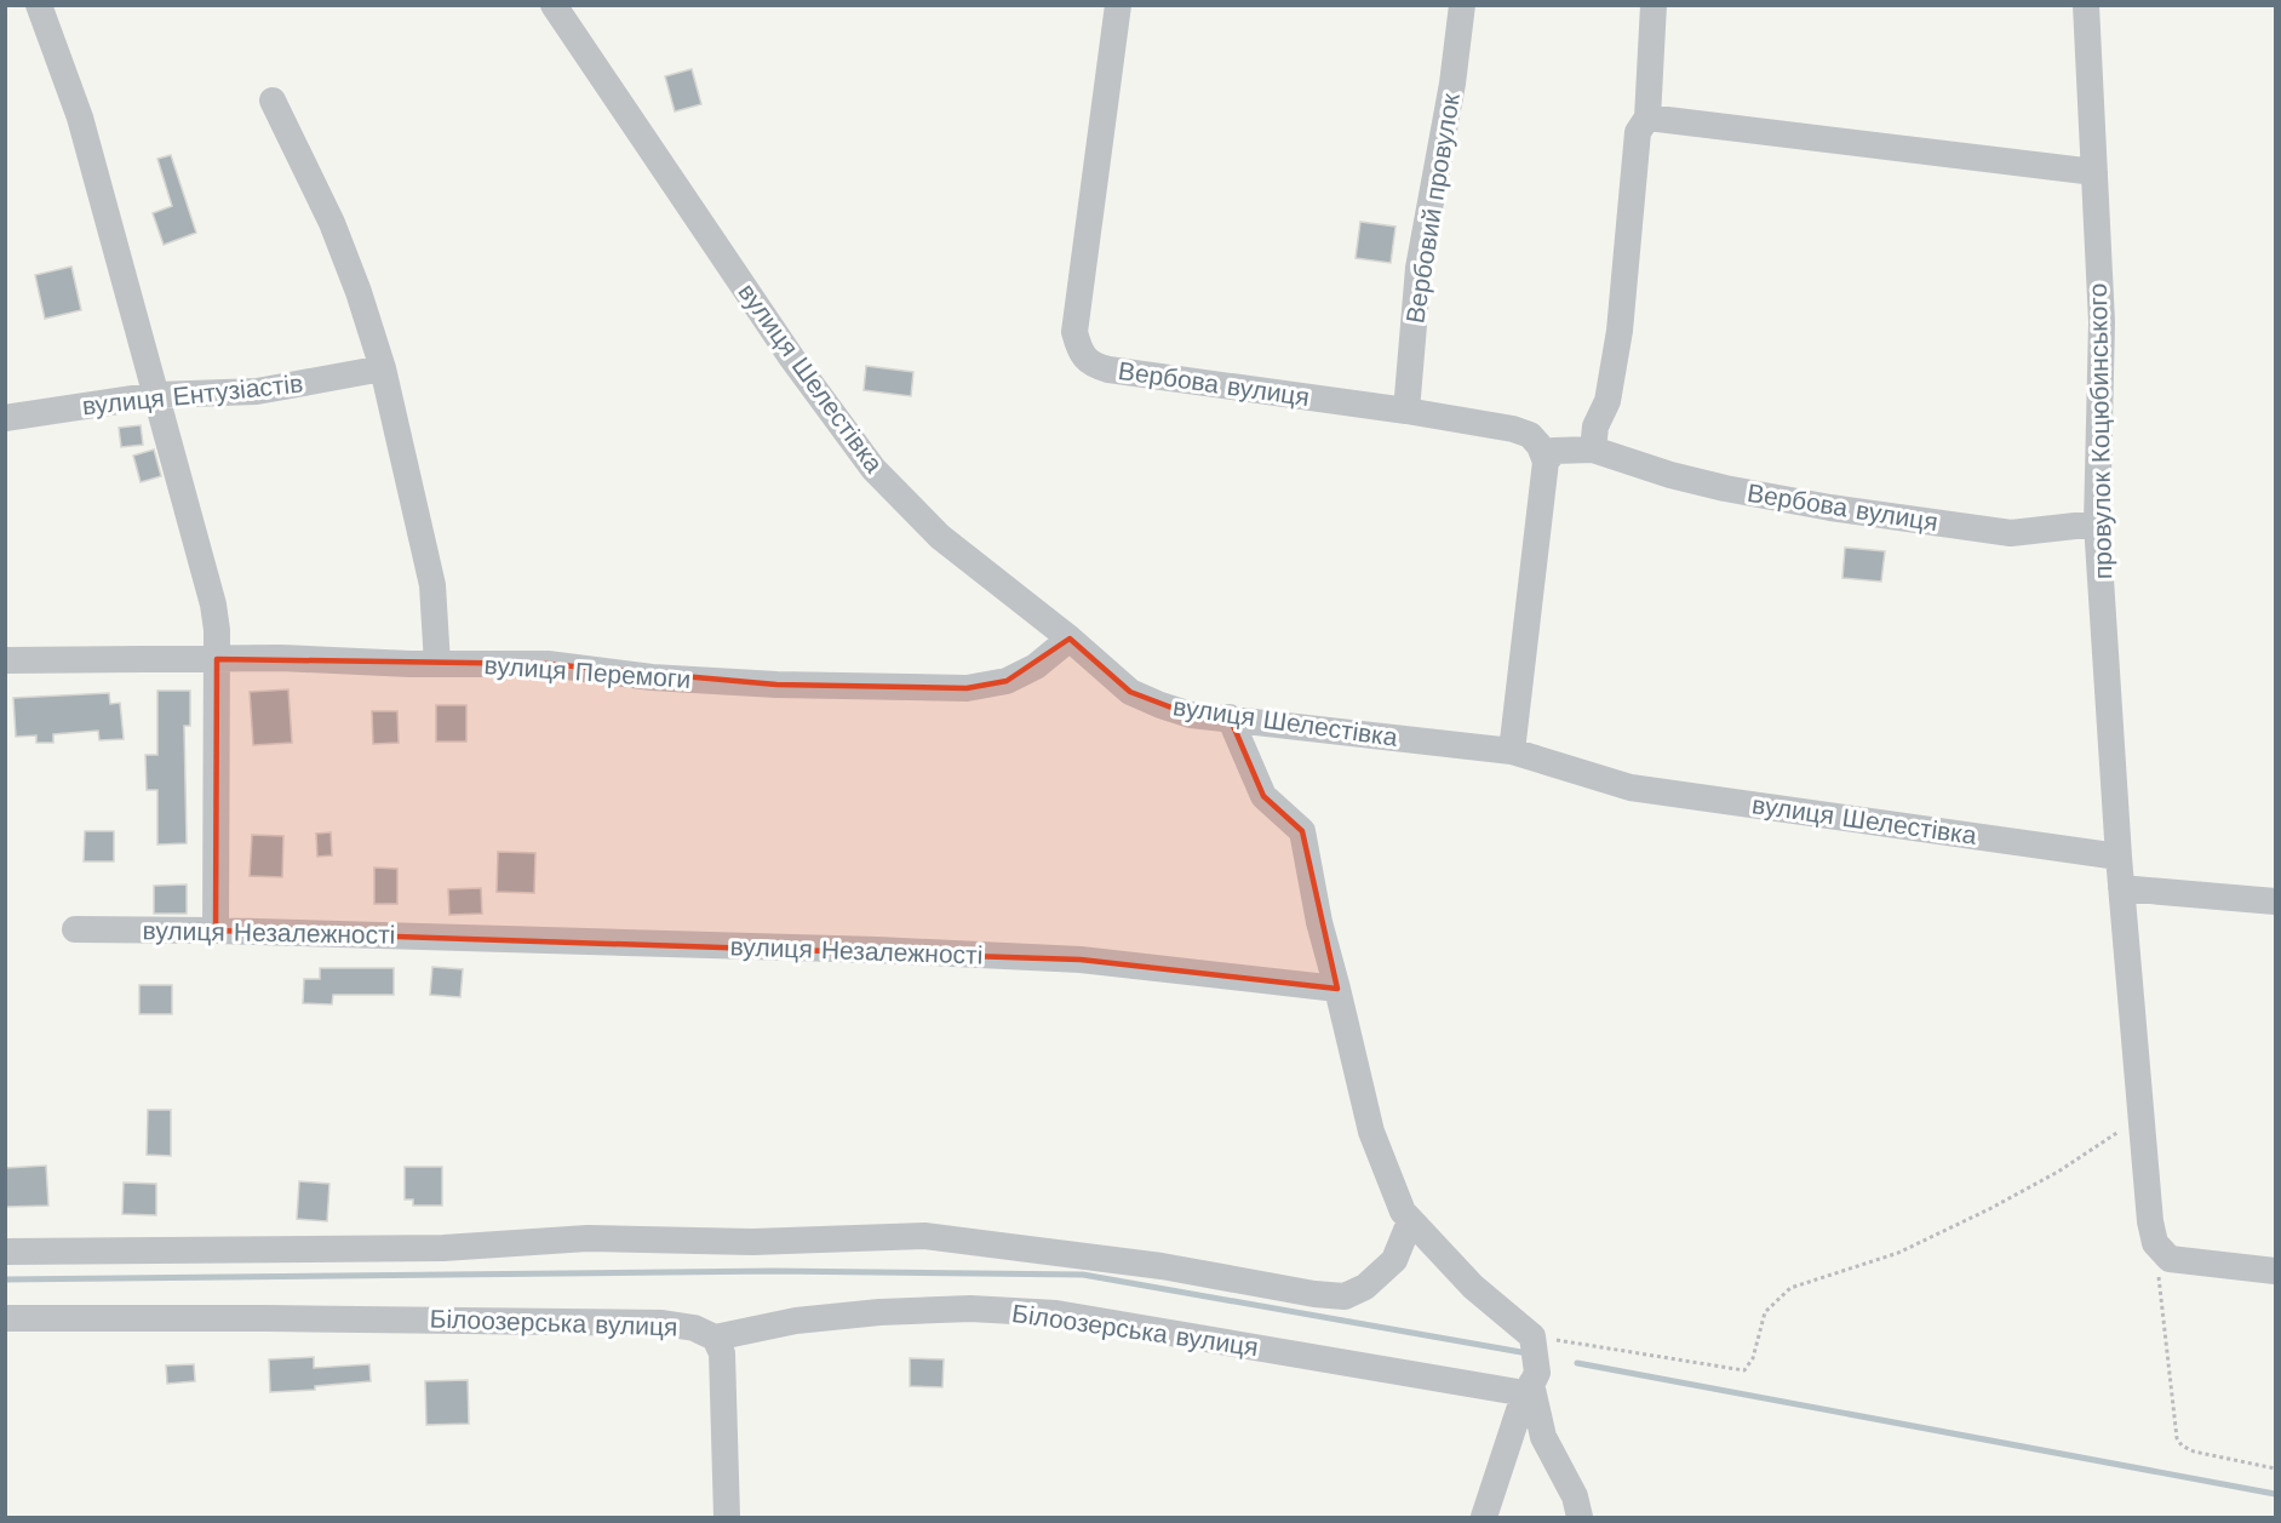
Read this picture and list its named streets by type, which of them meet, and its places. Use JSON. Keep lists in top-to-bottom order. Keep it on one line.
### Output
{"streets":{"street":["Вербовий провулок","вулиця Шелестівка","Вербова вулиця","вулиця Ентузіастів","провулок Коцюбинського","вулиця Перемоги","вулиця Незалежності","Білоозерська вулиця"]},"crossings":[["Вербовий провулок","Вербова вулиця"],["вулиця Шелестівка","провулок Коцюбинського"],["вулиця Шелестівка","вулиця Перемоги"],["Вербова вулиця","провулок Коцюбинського"]]}
